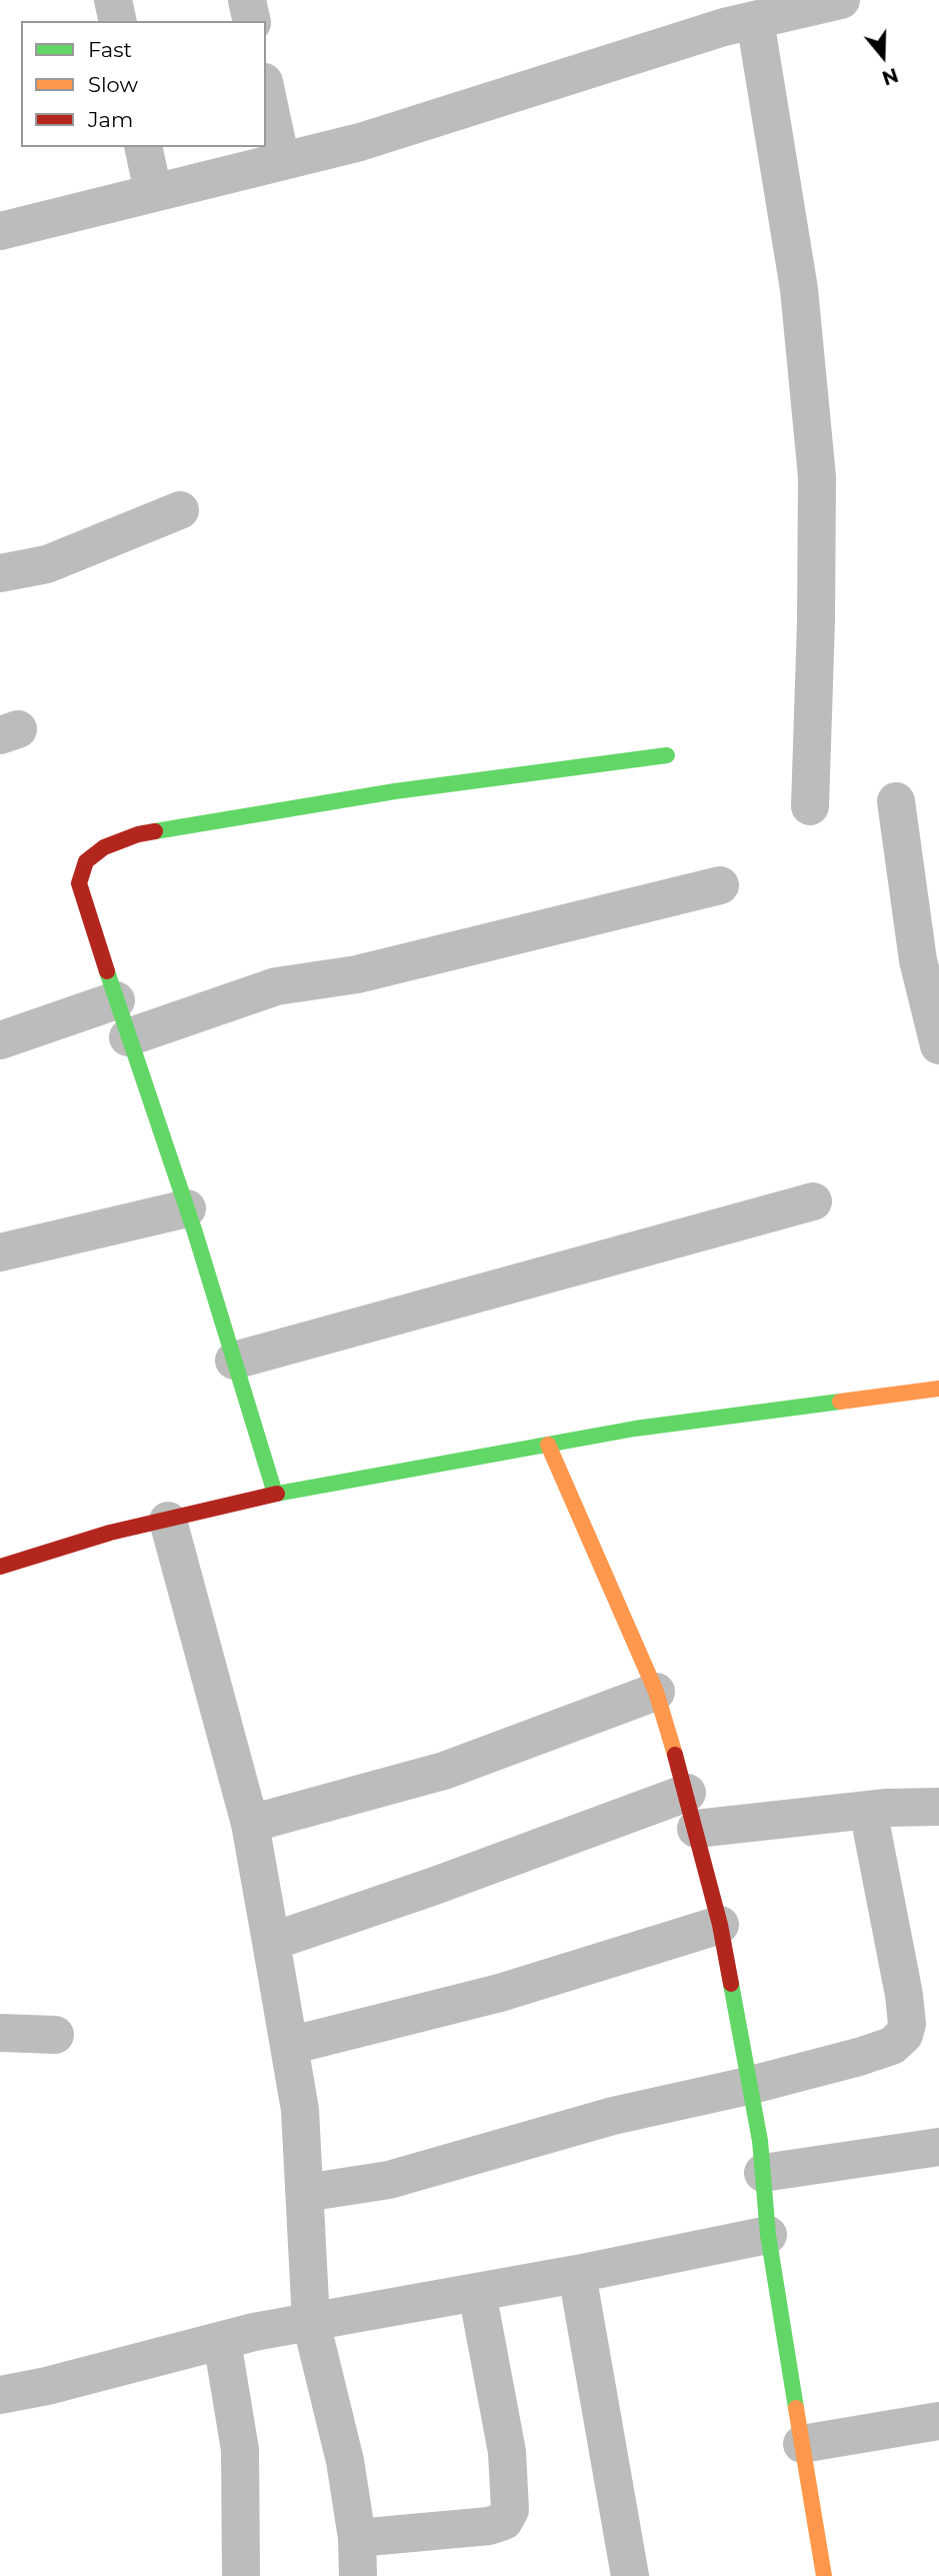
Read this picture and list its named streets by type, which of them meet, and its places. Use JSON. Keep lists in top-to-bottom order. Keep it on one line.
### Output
{"legend":["Fast","Slow","Jam"],"north":"bottom"}
